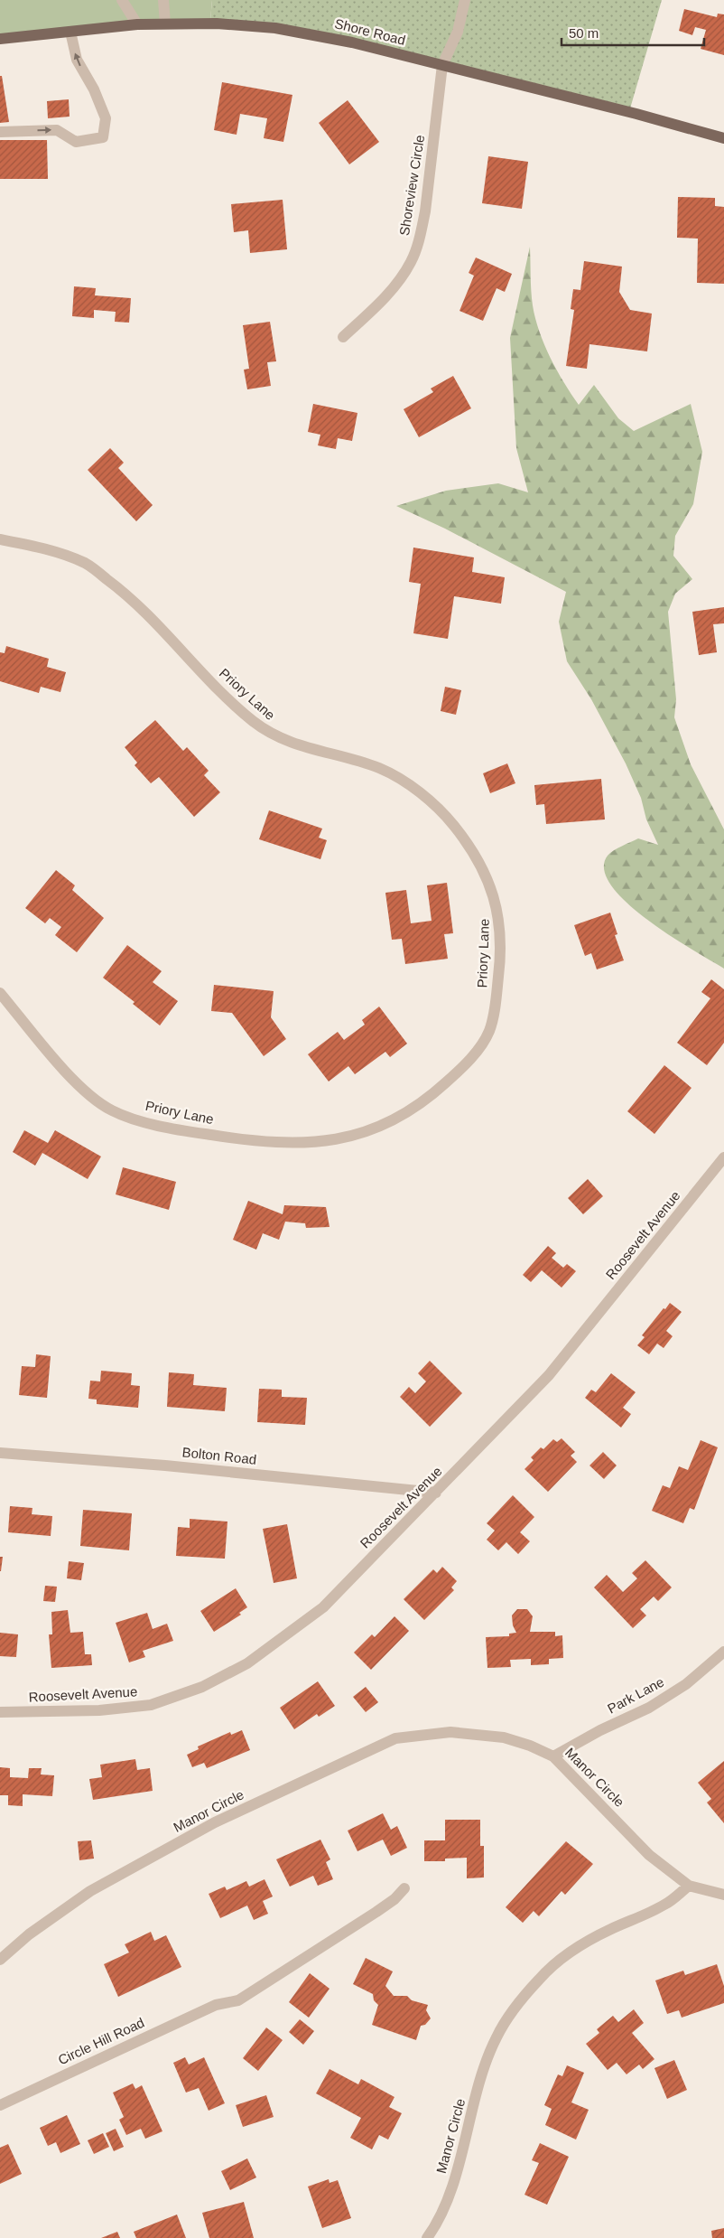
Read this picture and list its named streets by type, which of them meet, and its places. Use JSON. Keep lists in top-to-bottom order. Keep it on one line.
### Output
{"streets":{"main road":["Shore Road"],"street":["Shoreview Circle","Priory Lane","Roosevelt Avenue","Bolton Road","Park Lane","Manor Circle","Circle Hill Road"]},"crossings":[["Shore Road","Shoreview Circle"],["Roosevelt Avenue","Bolton Road"],["Park Lane","Manor Circle"]],"scale_bar":"50 m"}
